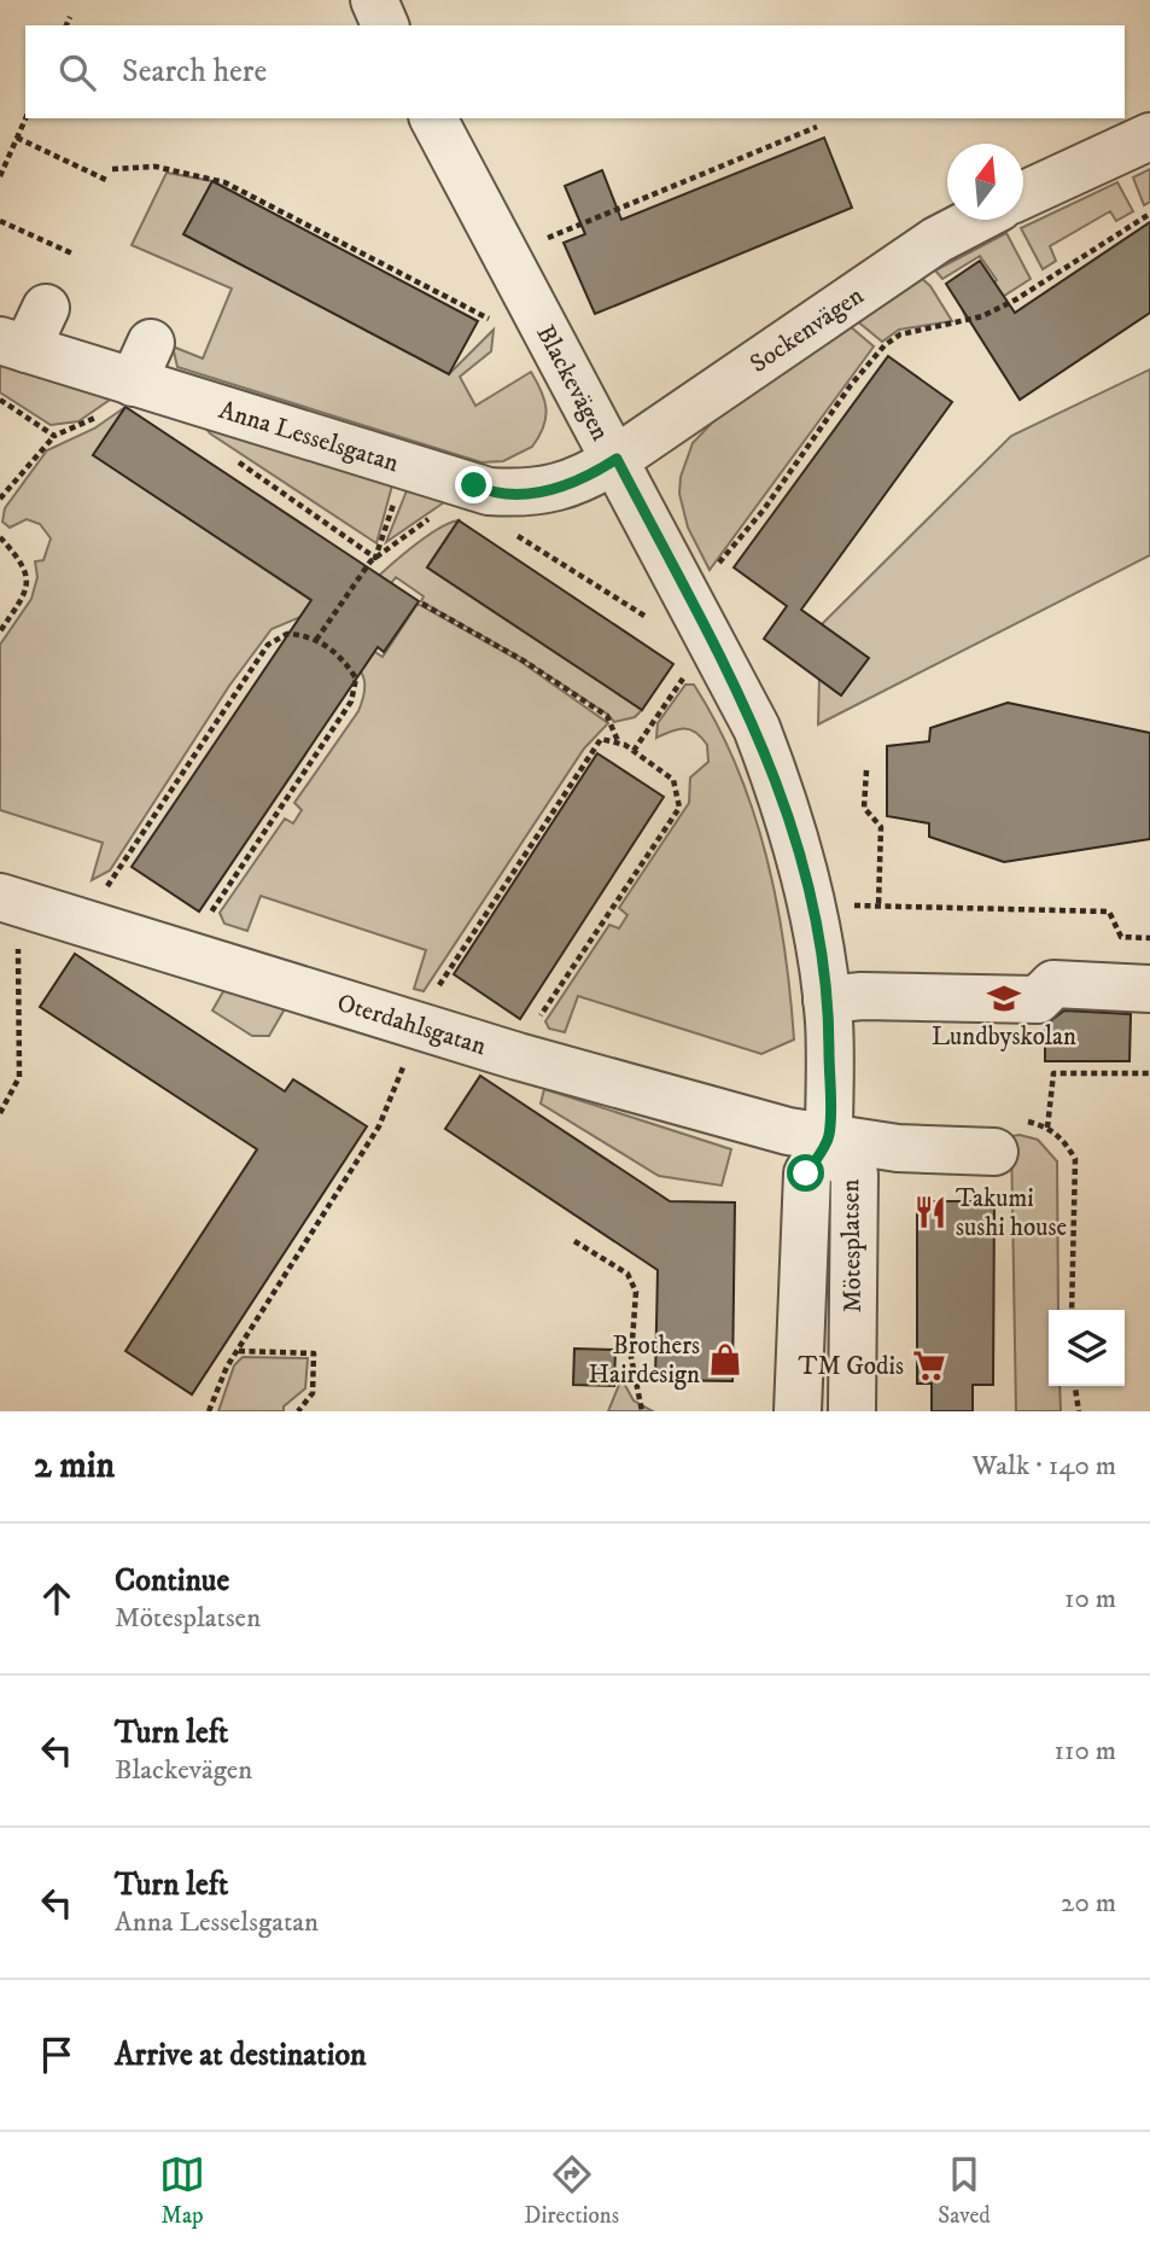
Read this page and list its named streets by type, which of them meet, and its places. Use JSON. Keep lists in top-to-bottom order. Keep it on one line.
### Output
{"streets":{"street":["Sockenvägen","Blackevägen","Anna Lesselsgatan","Oterdahlsgatan","Mötesplatsen"]},"crossings":[["Sockenvägen","Blackevägen"],["Sockenvägen","Anna Lesselsgatan"],["Blackevägen","Anna Lesselsgatan"],["Blackevägen","Oterdahlsgatan"],["Blackevägen","Mötesplatsen"],["Oterdahlsgatan","Mötesplatsen"]],"places":{"school or university":["Lundbyskolan"],"restaurant":["Takumi sushi house"],"shop":["Brothers Hairdesign"],"supermarket":["TM Godis"]},"north":"top","page":{"search":"Search here","heading":["2 min","Walk · 140 m"],"list":[["Continue","Mötesplatsen","10 m"],["Turn left","Blackevägen","110 m"],["Turn left","Anna Lesselsgatan","20 m"],"Arrive at destination"],"nav":["Map","Directions","Saved"]}}
